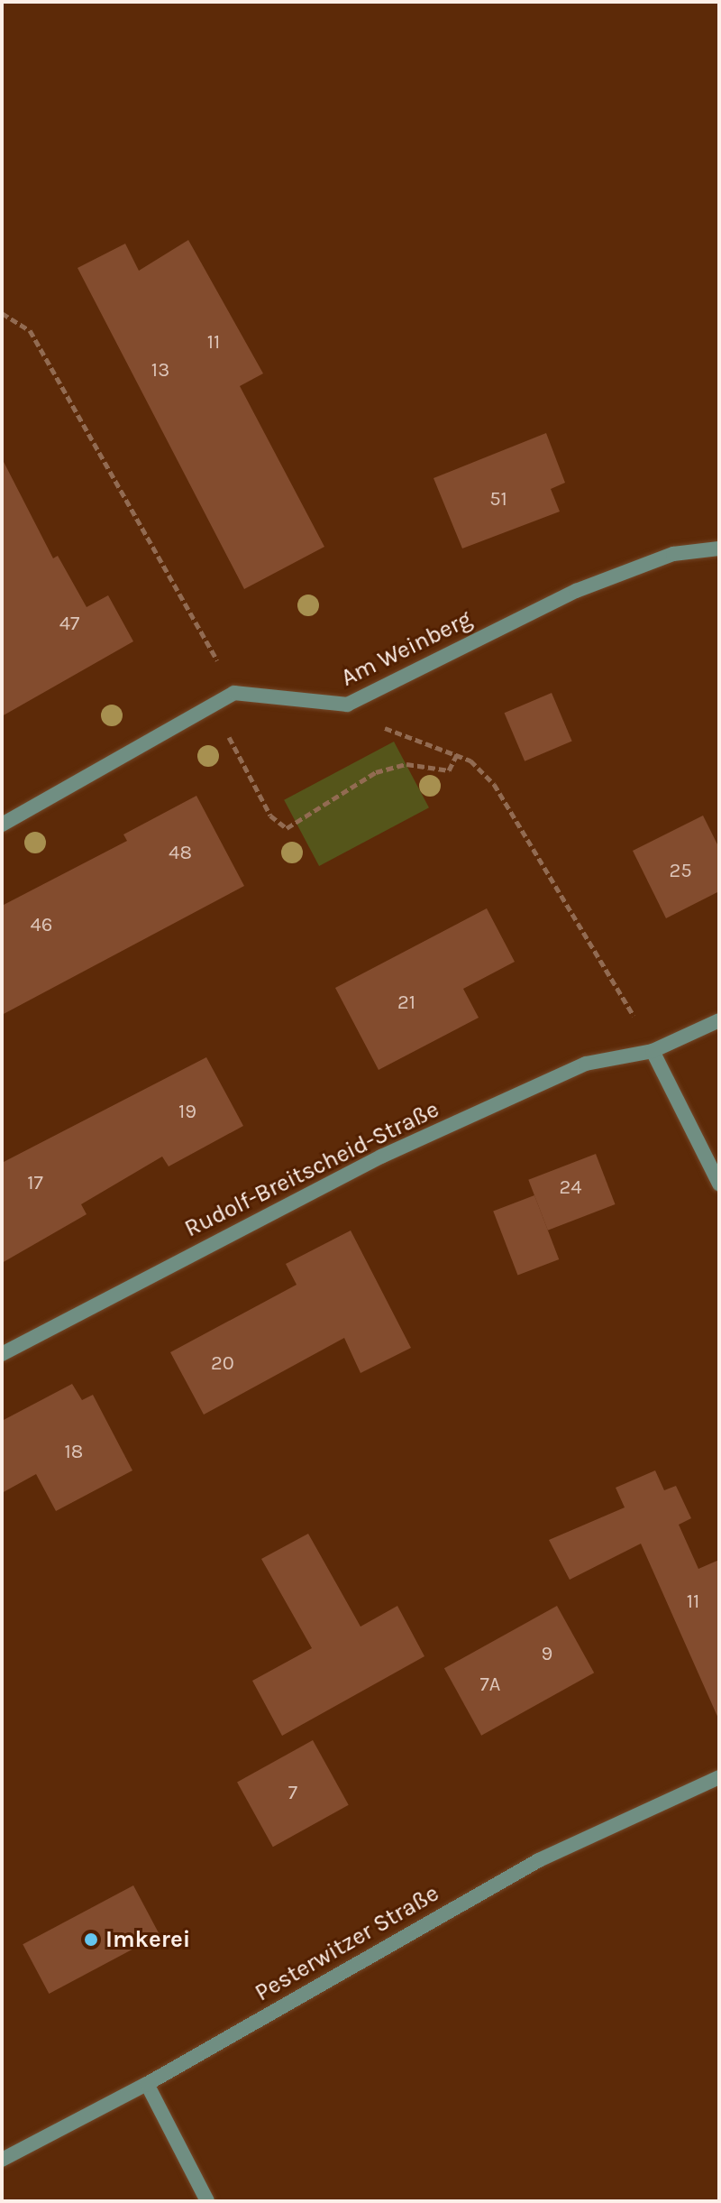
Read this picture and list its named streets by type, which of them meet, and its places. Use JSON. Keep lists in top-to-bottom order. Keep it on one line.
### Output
{"streets":{"street":["Am Weinberg","Rudolf-Breitscheid-Straße","Pesterwitzer Straße"]},"places":["Imkerei"],"house_numbers":["11","13","51","47","48","25","46","21","19","17","24","20","18","11","9","7A","7"]}
